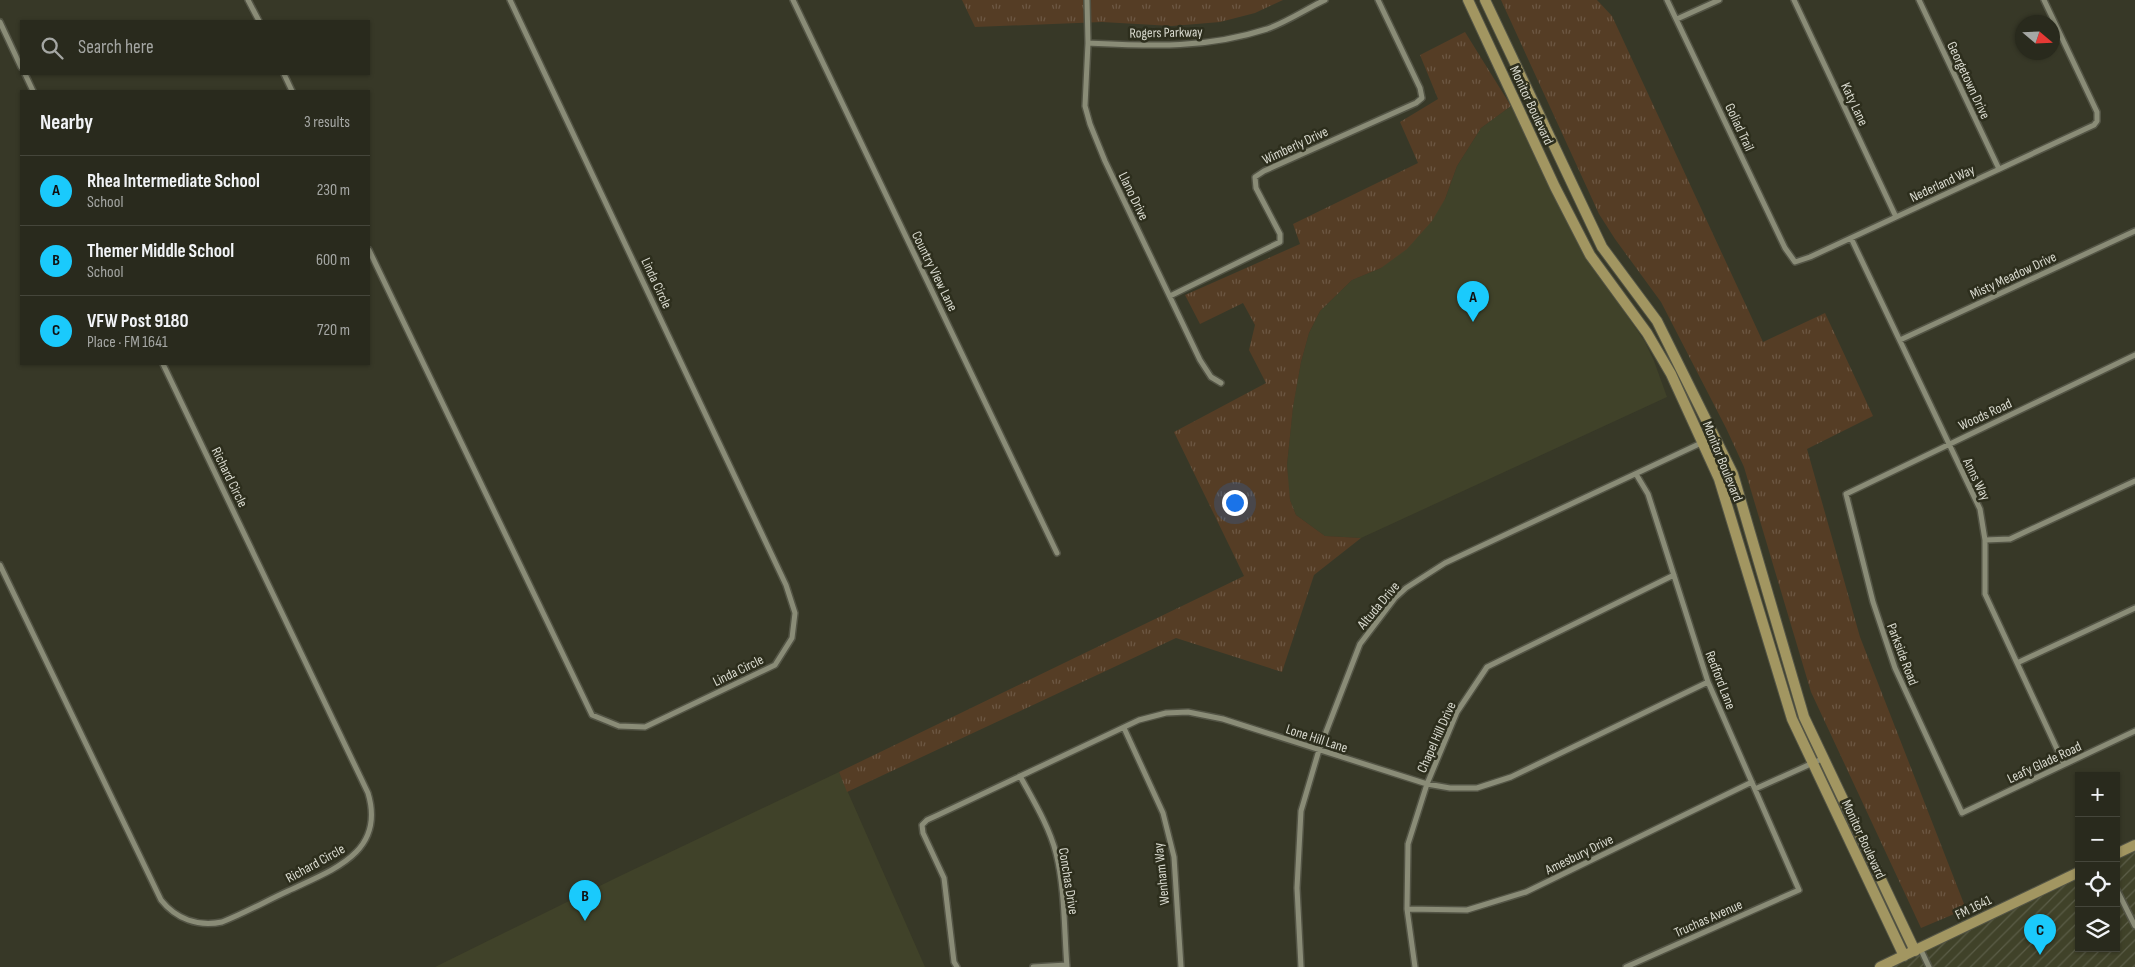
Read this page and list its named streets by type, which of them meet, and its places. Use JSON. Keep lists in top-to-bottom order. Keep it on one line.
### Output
{"streets":{"street":["Rogers Parkway","Georgetown Drive","Katy Lane","Monitor Boulevard","Goliad Trail","Wimberly Drive","Nederland Way","Llano Drive","Country View Lane","Misty Meadow Drive","Linda Circle","Woods Road","Richard Circle","Anns Way","Altuda Drive","Parkside Road","Redford Lane","Chapel Hill Drive","Lone Hill Lane","Leafy Glade Road","Amesbury Drive","Wenham Way","Conchas Drive","FM 1641","Truchas Avenue"]},"crossings":[["Rogers Parkway","Llano Drive"],["Georgetown Drive","Nederland Way"],["Katy Lane","Nederland Way"],["Monitor Boulevard","Altuda Drive"],["Monitor Boulevard","FM 1641"],["Goliad Trail","Nederland Way"],["Wimberly Drive","Llano Drive"],["Nederland Way","Anns Way"],["Misty Meadow Drive","Anns Way"],["Woods Road","Anns Way"],["Woods Road","Parkside Road"],["Anns Way","Leafy Glade Road"],["Altuda Drive","Redford Lane"],["Altuda Drive","Lone Hill Lane"],["Parkside Road","Leafy Glade Road"],["Redford Lane","Chapel Hill Drive"],["Redford Lane","Lone Hill Lane"],["Redford Lane","Amesbury Drive"],["Redford Lane","Truchas Avenue"],["Chapel Hill Drive","Lone Hill Lane"],["Chapel Hill Drive","Amesbury Drive"],["Lone Hill Lane","Wenham Way"],["Lone Hill Lane","Conchas Drive"]],"north":"right","page":{"search":"Search here","heading":["Nearby","3 results"],"list":[{"mark":"A","name":"Rhea Intermediate School","note":"School","value":"230 m"},{"mark":"B","name":"Themer Middle School","note":"School","value":"600 m"},{"mark":"C","name":"VFW Post 9180","note":"Place · FM 1641","value":"720 m"}],"pins":["A","B","C"],"map_buttons":["+","−"]}}
